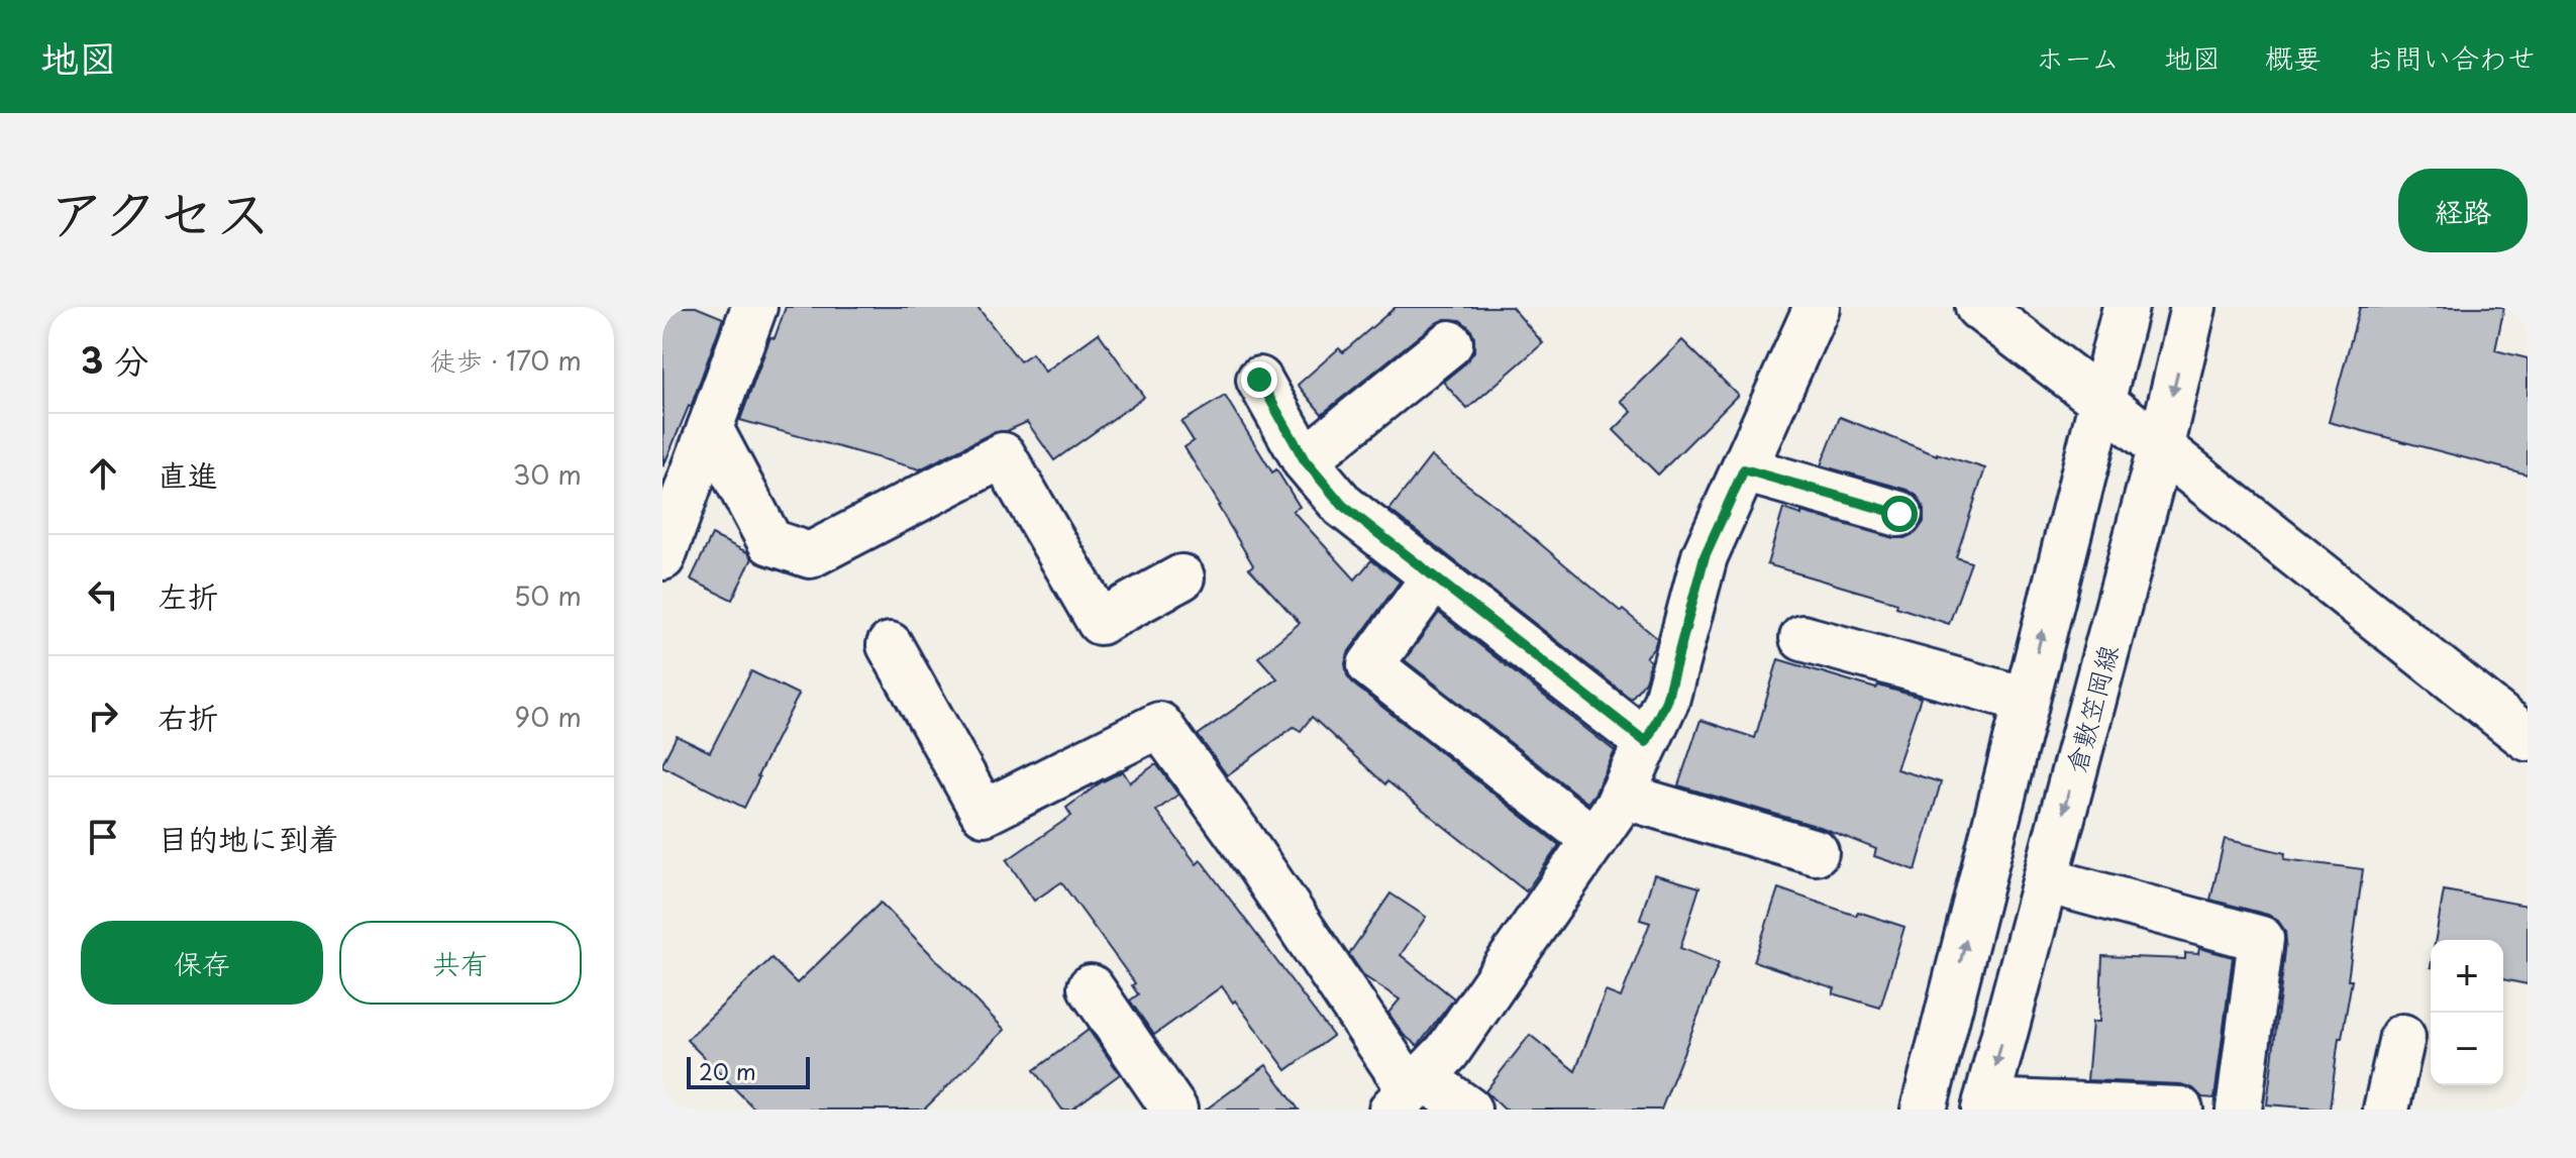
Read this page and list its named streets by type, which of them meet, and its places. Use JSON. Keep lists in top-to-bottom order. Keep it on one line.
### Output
{"streets":{"street":["倉敷笠岡線"]},"scale_bar":"20 m","page":{"header":"地図","nav":["ホーム","地図","概要","お問い合わせ"],"title":"アクセス","buttons":["経路",["保存","共有"]],"heading":["3 分","徒歩 · 170 m"],"list":[["直進","30 m"],["左折","50 m"],["右折","90 m"],"目的地に到着"],"map_buttons":["+","−"],"scale":"20 m"}}
